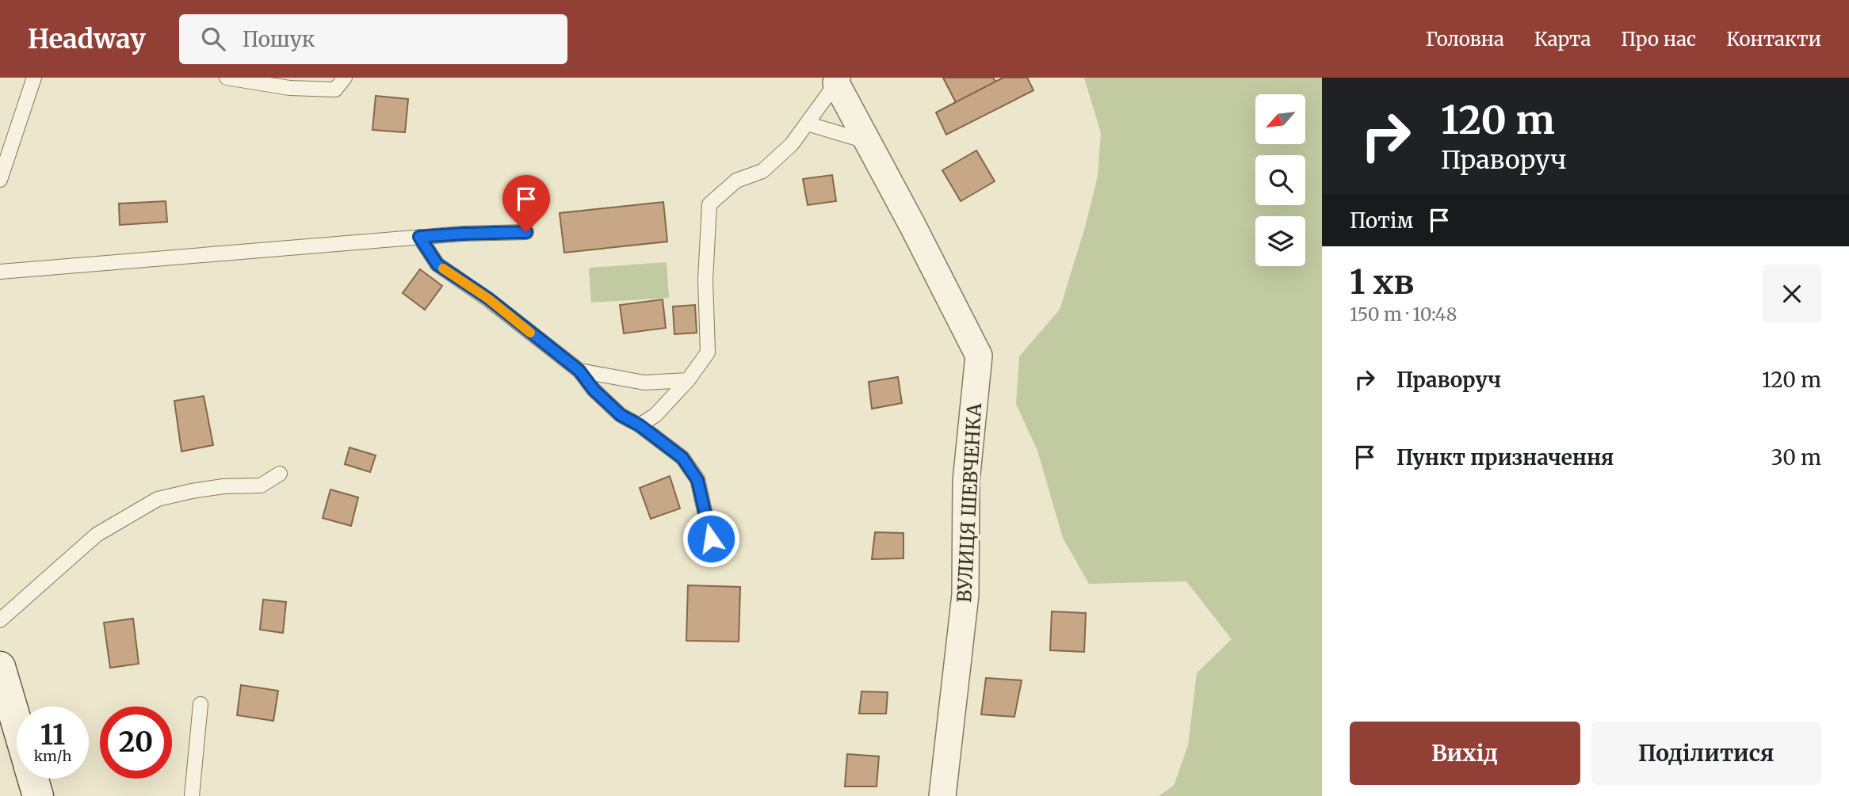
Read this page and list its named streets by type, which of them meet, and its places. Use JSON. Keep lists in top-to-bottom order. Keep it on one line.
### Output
{"streets":{"street":["ВУЛИЦЯ ШЕВЧЕНКА"]},"north":"bottom left","page":{"header":"Headway","search":"Пошук","nav":["Головна","Карта","Про нас","Контакти"],"turn":["120 m","Праворуч"],"then":"Потім","heading":["1 хв","150 m · 10:48"],"list":[{"name":"Праворуч","value":"120 m"},{"name":"Пункт призначення","value":"30 m"}],"speed":"11 km/h","limit":"20","buttons":["Вихід","Поділитися"]}}
